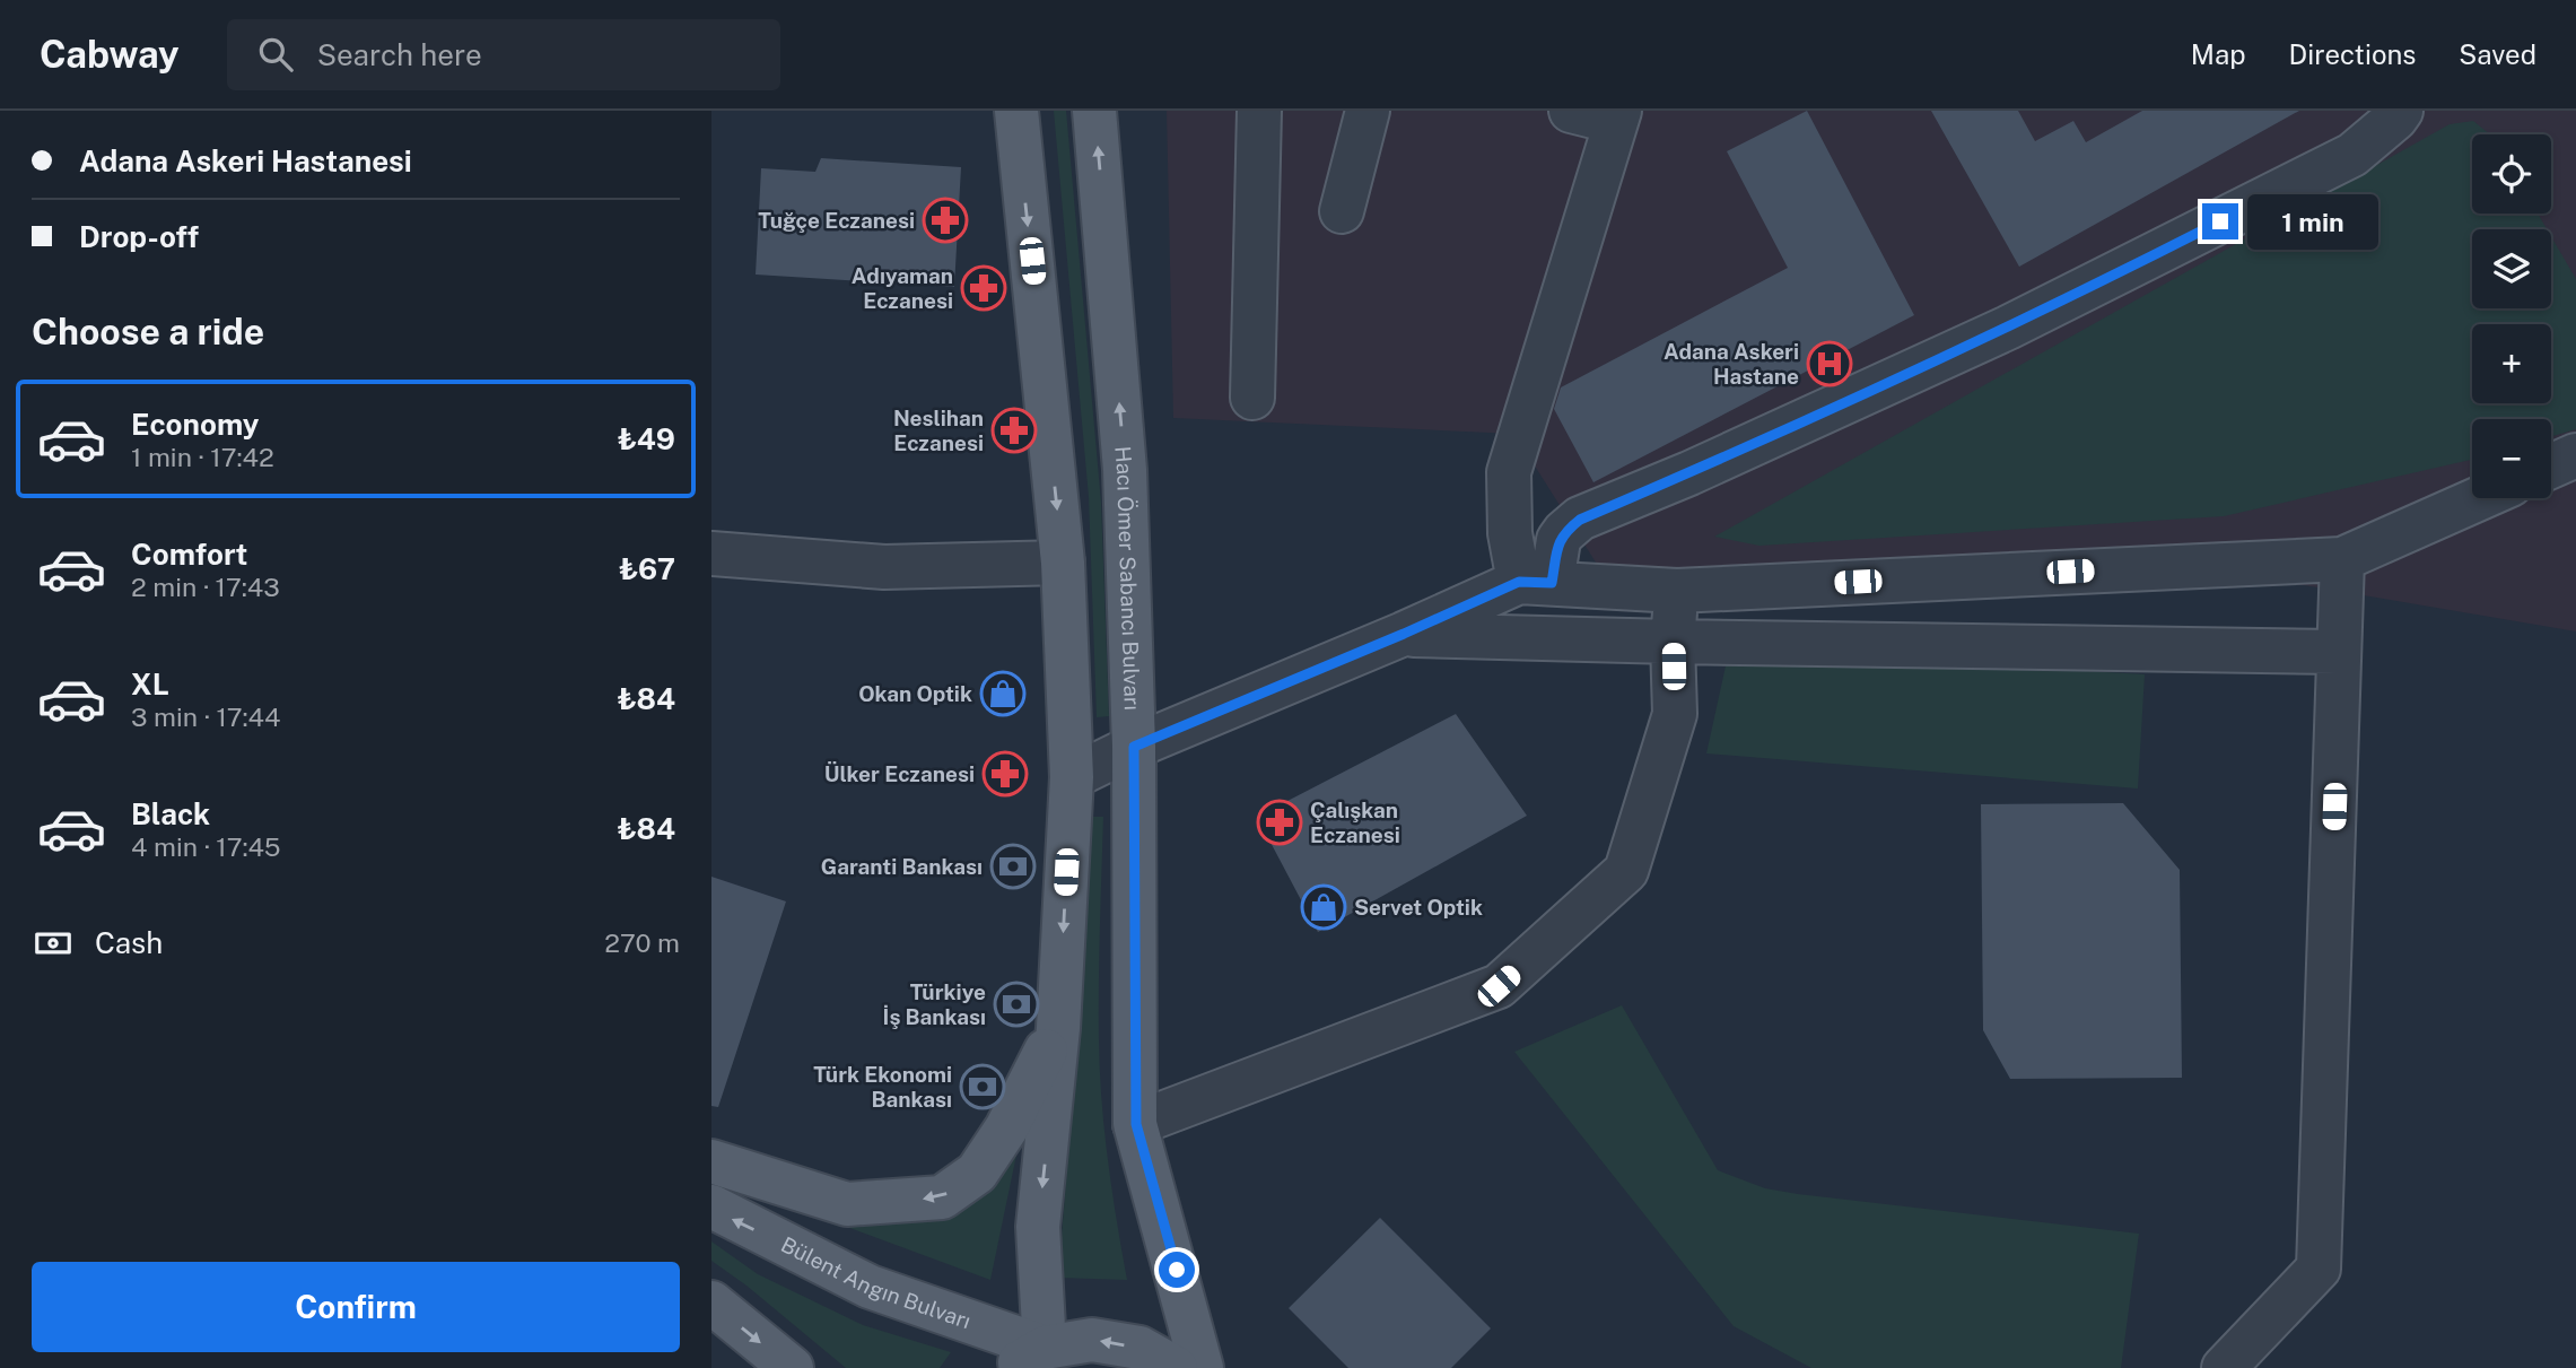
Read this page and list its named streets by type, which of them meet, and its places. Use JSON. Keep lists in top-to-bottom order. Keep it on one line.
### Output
{"streets":{"main road":["Hacı Ömer Sabancı Bulvarı","Bülent Angın Bulvarı"]},"one_way":["Bülent Angın Bulvarı"],"places":{"pharmacy":["Tuğçe Eczanesi","Adıyaman Eczanesi","Neslihan Eczanesi","Ülker Eczanesi","Çalışkan Eczanesi"],"hospital":["Adana Askeri Hastane"],"shop":["Okan Optik","Servet Optik"],"bank":["Garanti Bankası","Türkiye İş Bankası","Türk Ekonomi Bankası"]},"page":{"header":"Cabway","search":"Search here","nav":["Map","Directions","Saved"],"banner":["Adana Askeri Hastanesi","Drop-off"],"map_buttons":["+","−"],"bubble":"1 min","heading":"Choose a ride","list":[{"name":"Economy","note":"1 min · 17:42","value":"₺49"},{"name":"Comfort","note":"2 min · 17:43","value":"₺67"},{"name":"XL","note":"3 min · 17:44","value":"₺84"},{"name":"Black","note":"4 min · 17:45","value":"₺84"}],"pay":["Cash","270 m"],"buttons":"Confirm"}}
